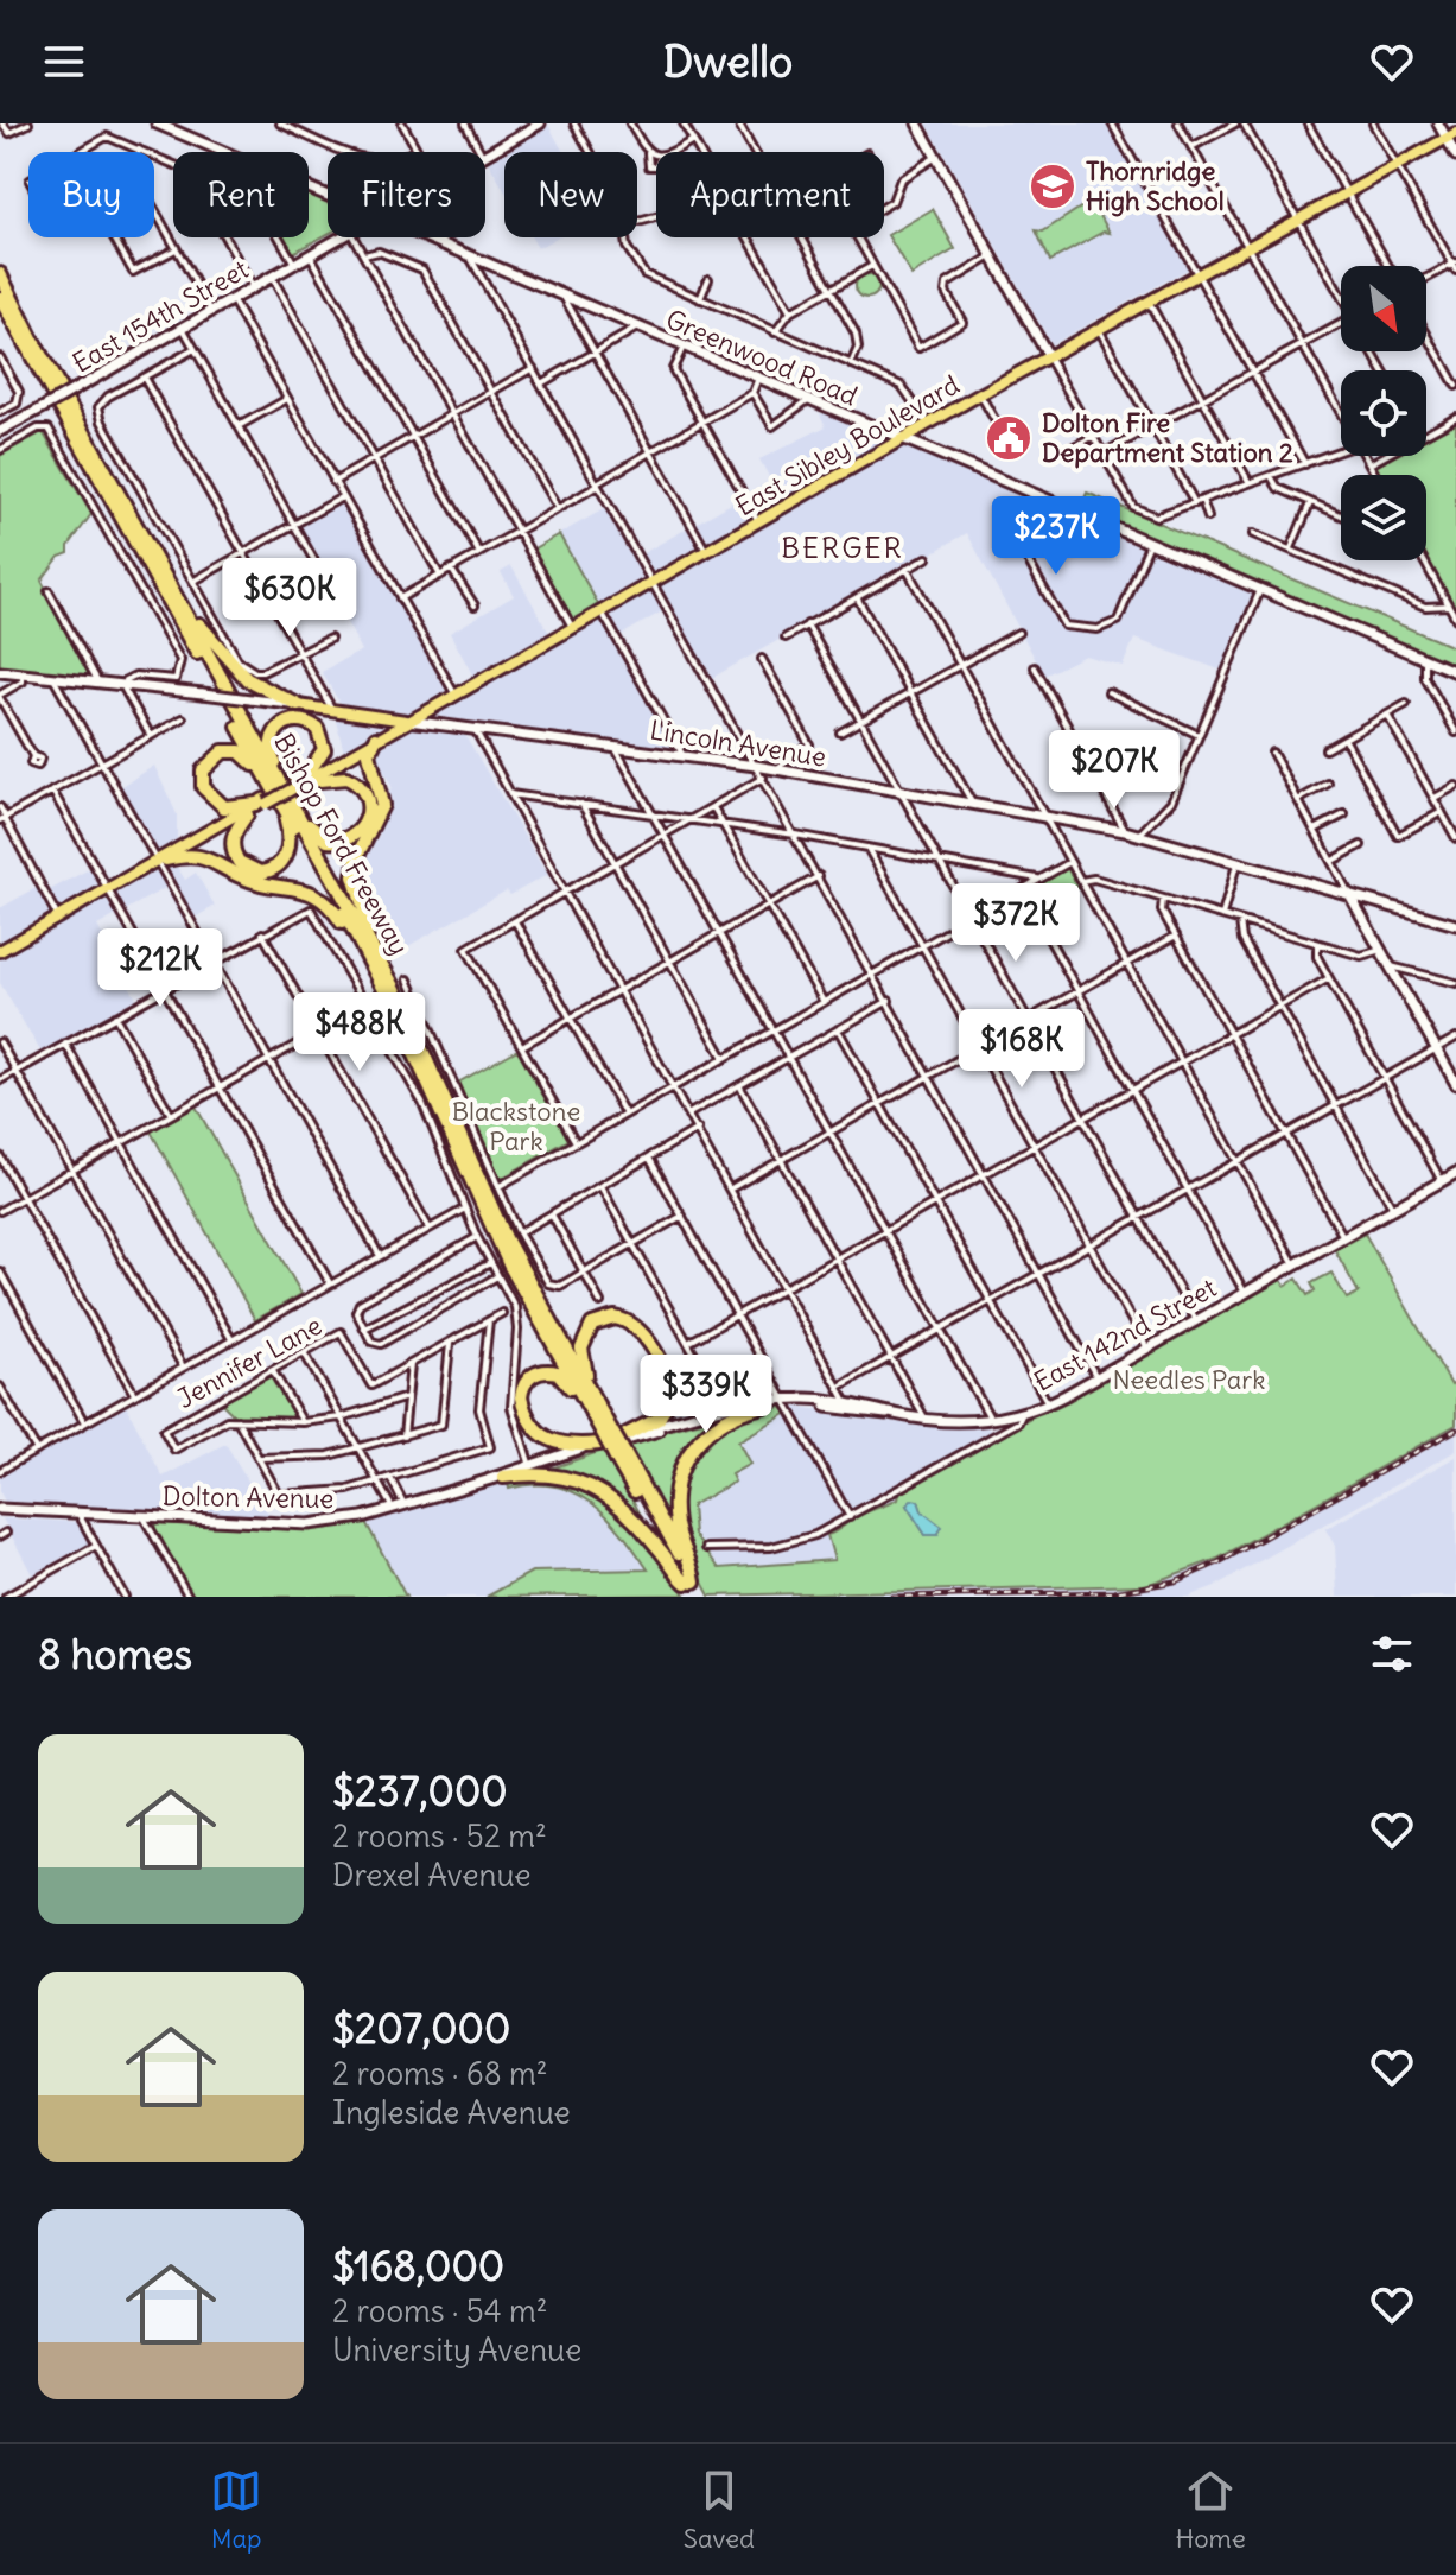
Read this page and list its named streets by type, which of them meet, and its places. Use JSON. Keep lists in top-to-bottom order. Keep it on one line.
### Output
{"streets":{"highway":["Bishop Ford Freeway"],"main road":["East Sibley Boulevard","Lincoln Avenue"],"street":["East 154th Street","Greenwood Road","East 142nd Street","Jennifer Lane","Dolton Avenue"]},"crossings":[["Greenwood Road","East Sibley Boulevard"],["East Sibley Boulevard","Lincoln Avenue"],["Bishop Ford Freeway","Dolton Avenue"]],"districts":["BERGER"],"parks":["Blackstone Park","Needles Park"],"places":{"school or university":["Thornridge High School"],"public building":["Dolton Fire Department Station 2"]},"north":"bottom right","page":{"header":"Dwello","chip":["Buy","Rent","Filters","New","Apartment"],"price":["$237K","$630K","$207K","$372K","$212K","$488K","$168K","$339K"],"heading":"8 homes","list":[{"name":"$237,000","note":"2 rooms · 52 m² · Drexel Avenue"},{"name":"$207,000","note":"2 rooms · 68 m² · Ingleside Avenue"},{"name":"$168,000","note":"2 rooms · 54 m² · University Avenue"}],"tabs":["Map","Saved","Home"]}}
